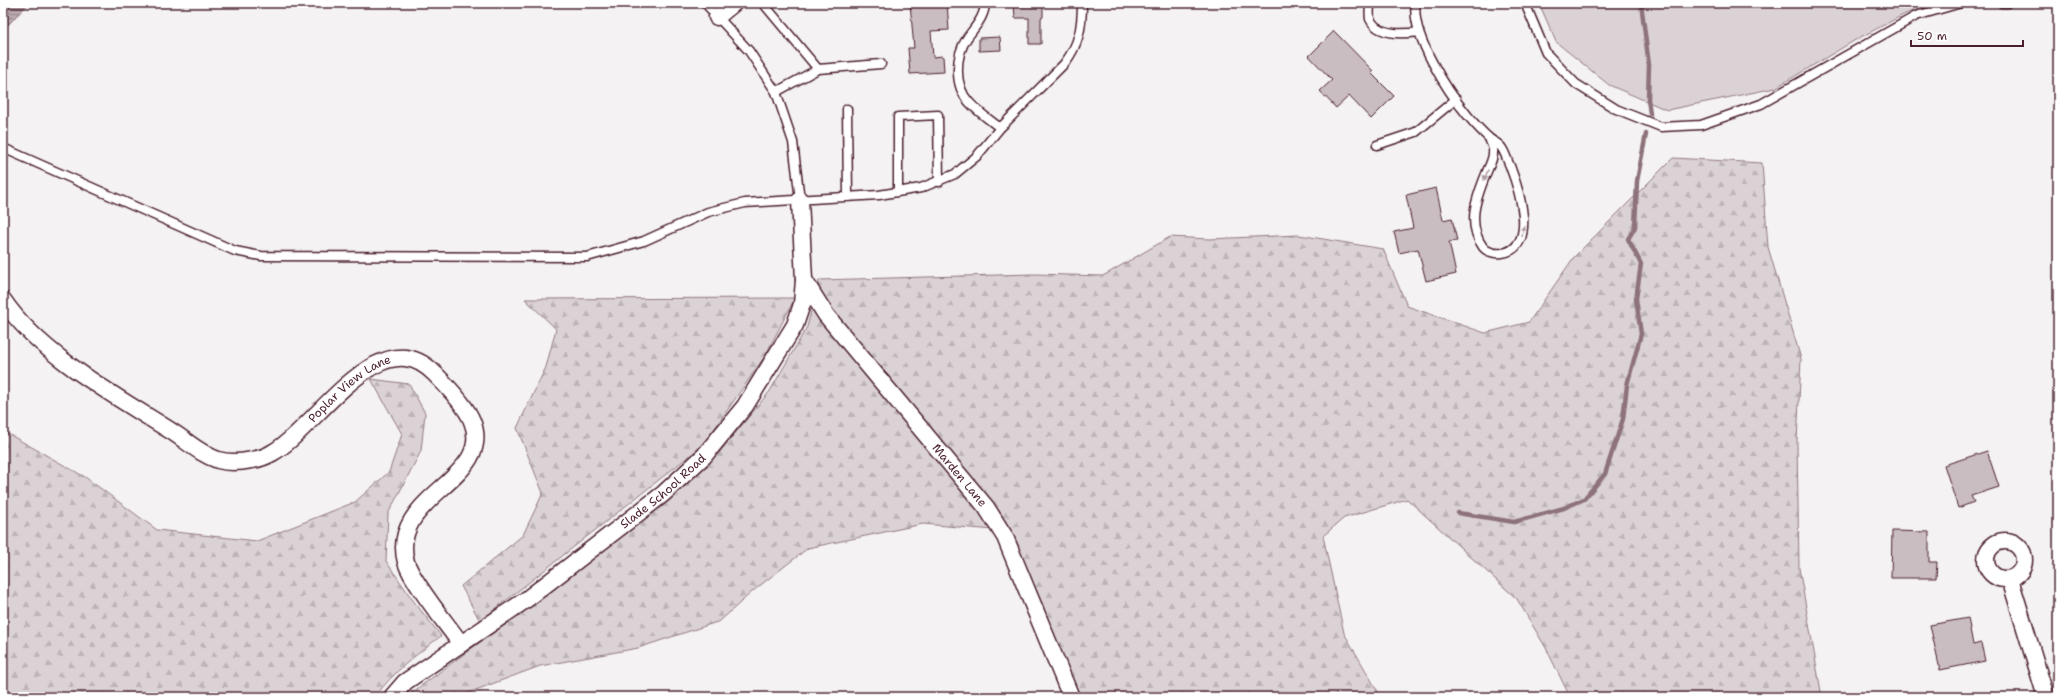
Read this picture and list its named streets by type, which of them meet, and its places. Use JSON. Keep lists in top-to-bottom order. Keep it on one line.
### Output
{"streets":{"street":["Poplar View Lane","Marden Lane","Slade School Road"]},"crossings":[["Poplar View Lane","Slade School Road"],["Marden Lane","Slade School Road"]],"scale_bar":"50 m"}
